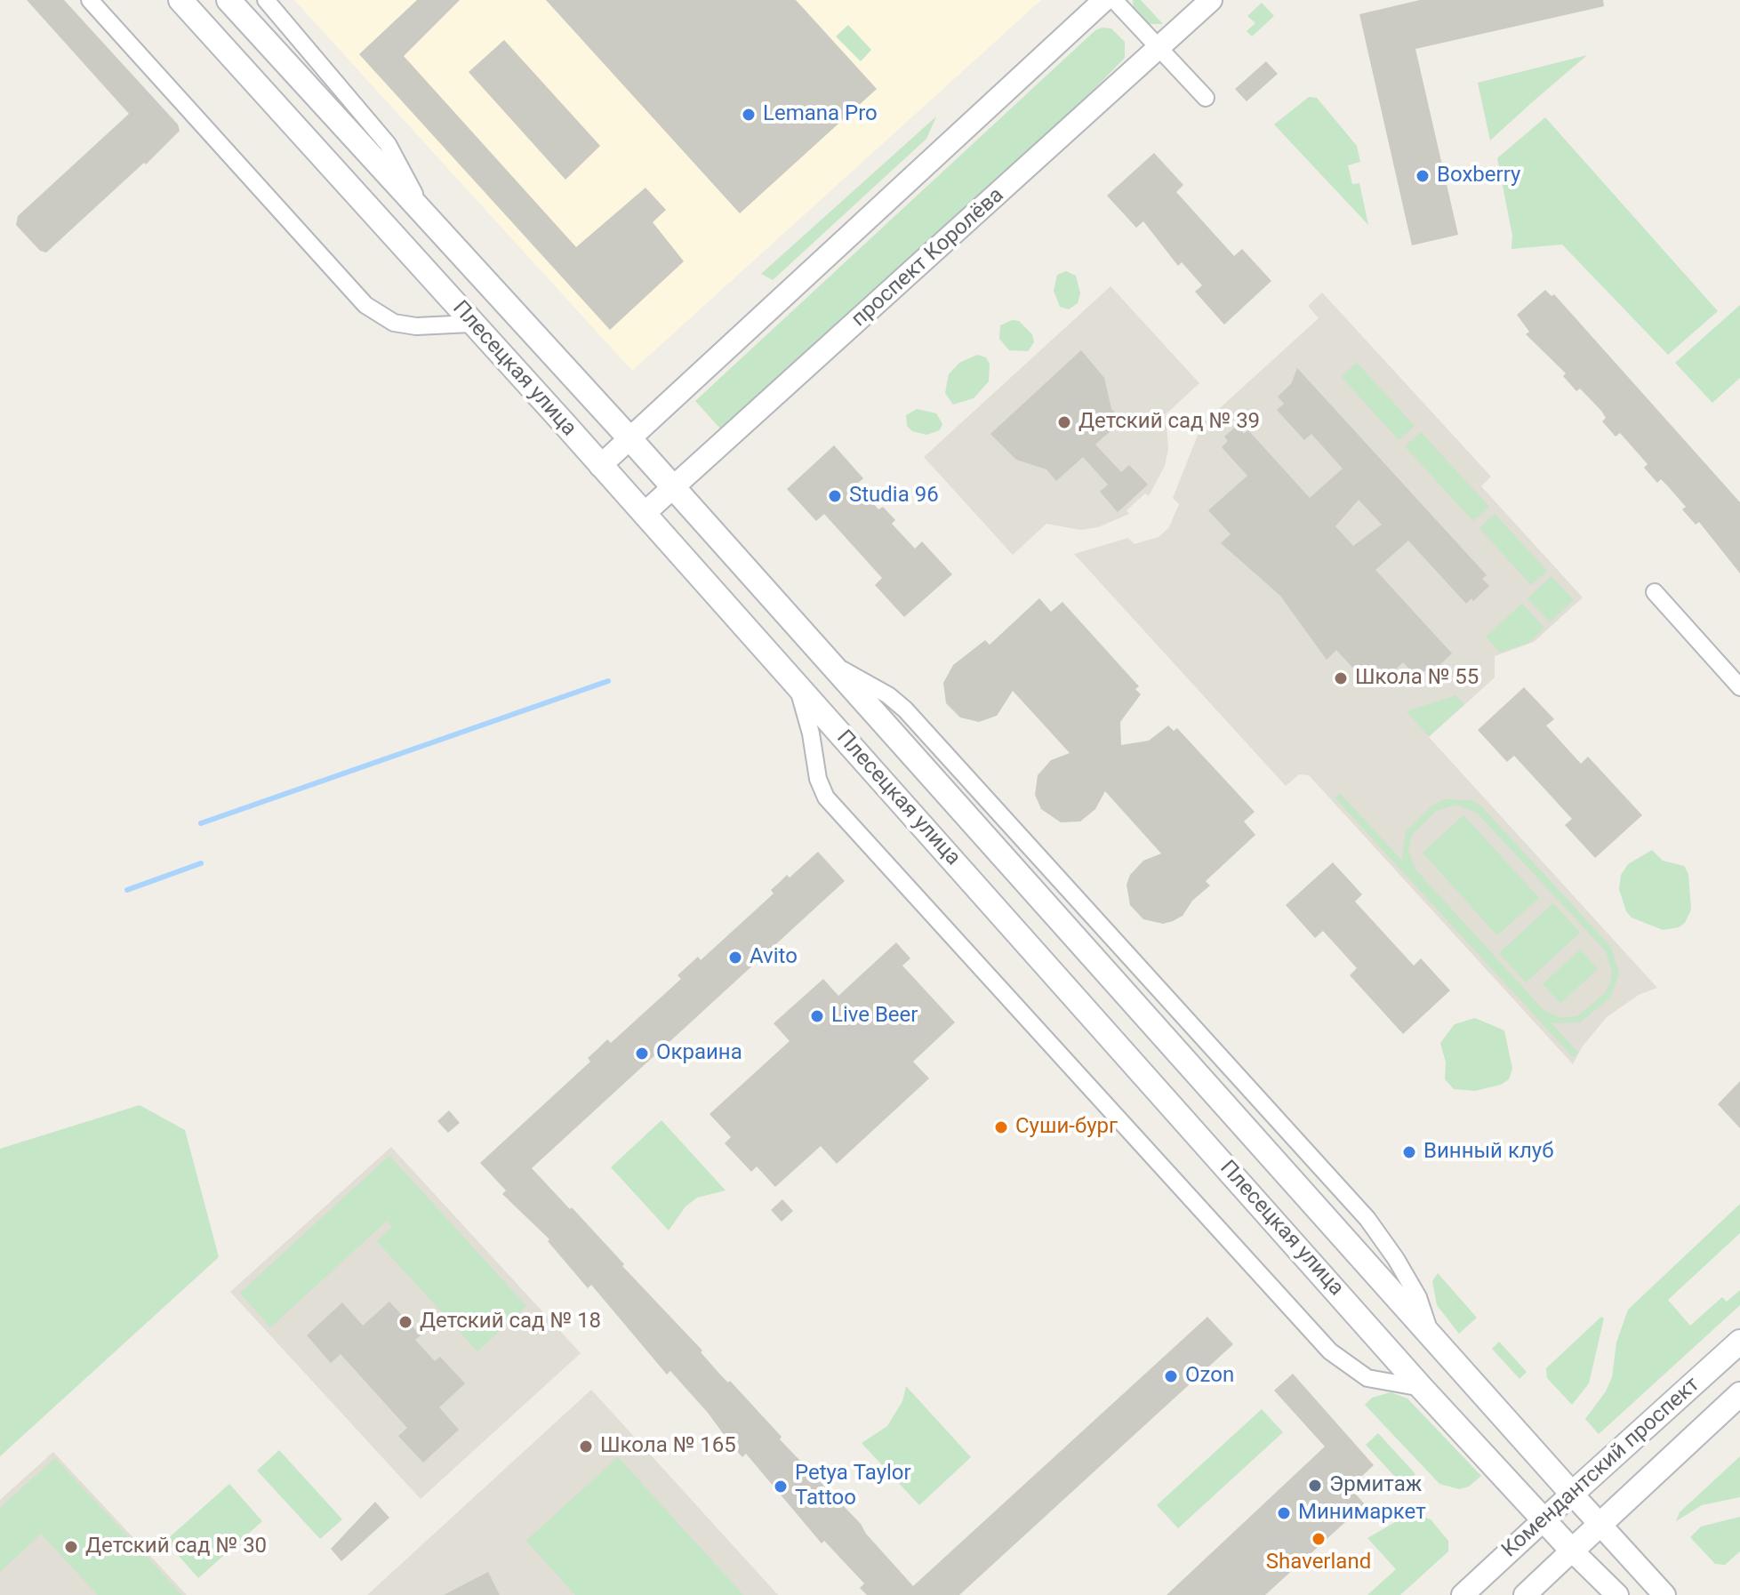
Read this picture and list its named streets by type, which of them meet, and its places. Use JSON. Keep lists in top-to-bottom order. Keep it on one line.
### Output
{"streets":{"main road":["Плесецкая улица","Комендантский проспект"],"street":["проспект Королёва"]},"crossings":[["проспект Королёва","Плесецкая улица"],["Плесецкая улица","Комендантский проспект"]],"places":["Lemana Pro","Boxberry","Детский сад № 39","Studia 96","Школа № 55","Avito","Live Beer","Окраина","Суши-бург","Винный клуб","Детский сад № 18","Ozon","Школа № 165","Эрмитаж","Petya Taylor Tattoo","Минимаркет","Shaverland","Детский сад № 30"]}
